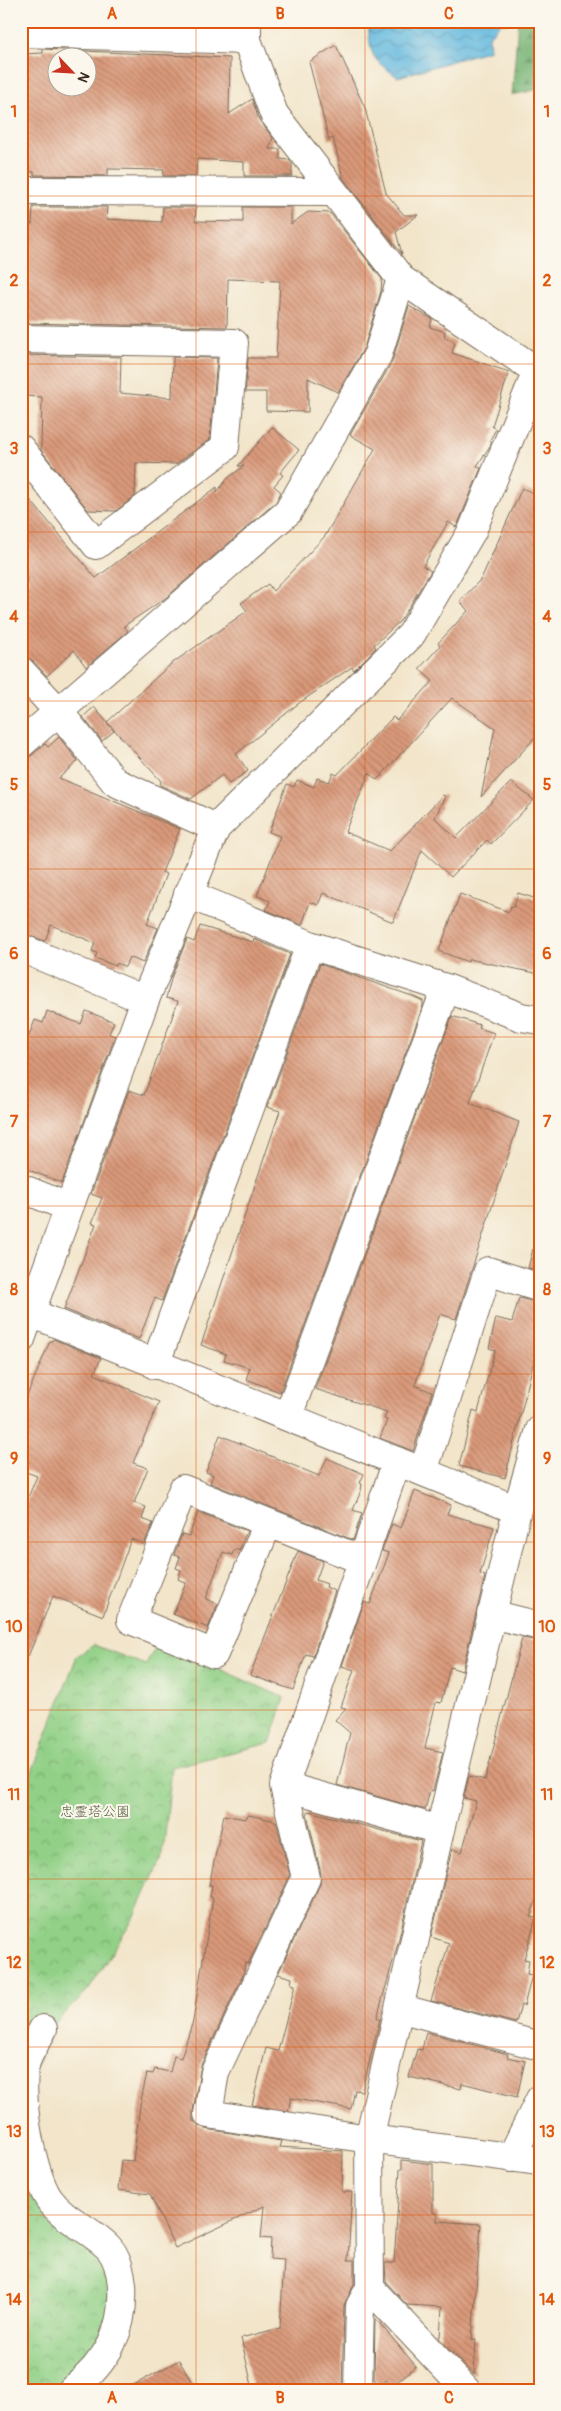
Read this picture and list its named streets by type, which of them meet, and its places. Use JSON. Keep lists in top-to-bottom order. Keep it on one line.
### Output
{"parks":["忠霊塔公園"],"north":"bottom right","grid":{"columns":["A","B","C"],"rows":["1","2","3","4","5","6","7","8","9","10","11","12","13","14"]}}
